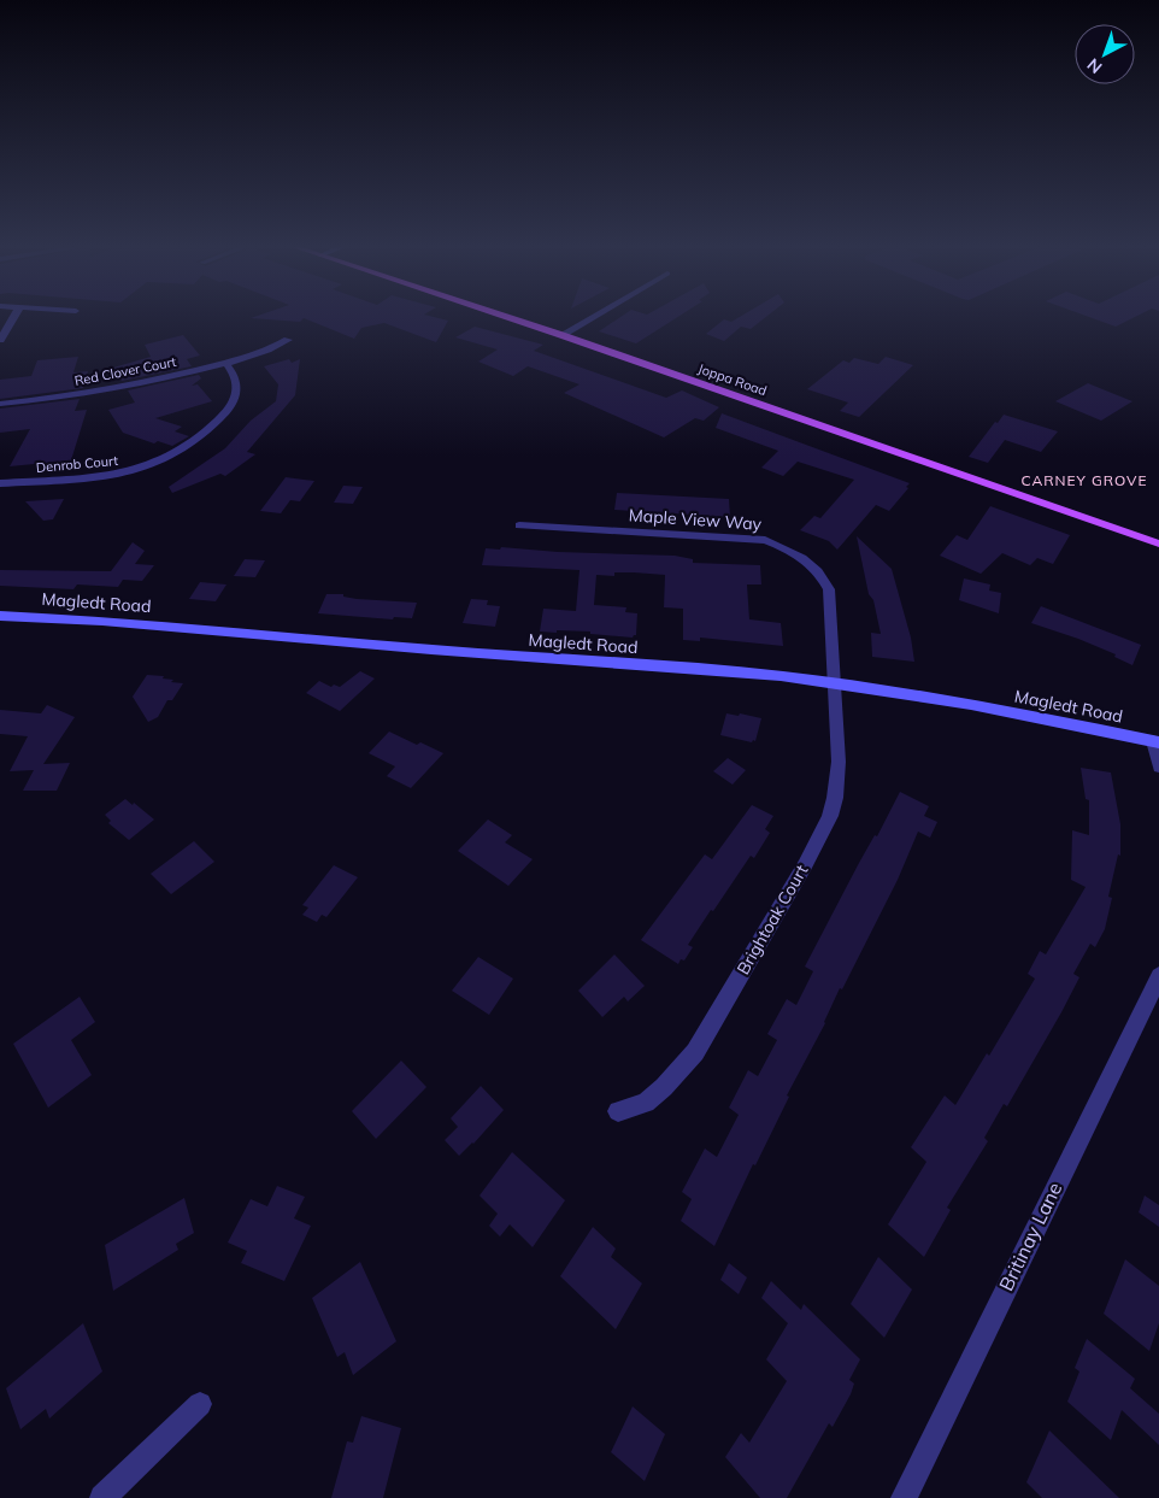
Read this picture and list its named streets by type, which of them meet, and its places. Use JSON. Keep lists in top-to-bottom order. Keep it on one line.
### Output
{"streets":{"main road":["Joppa Road"],"street":["Red Clover Court","Denrob Court","Maple View Way","Magledt Road","Brightoak Court","Britinay Lane"]},"crossings":[["Red Clover Court","Denrob Court"],["Maple View Way","Magledt Road"],["Maple View Way","Brightoak Court"],["Magledt Road","Brightoak Court"]],"districts":["CARNEY GROVE"],"north":"bottom left"}
